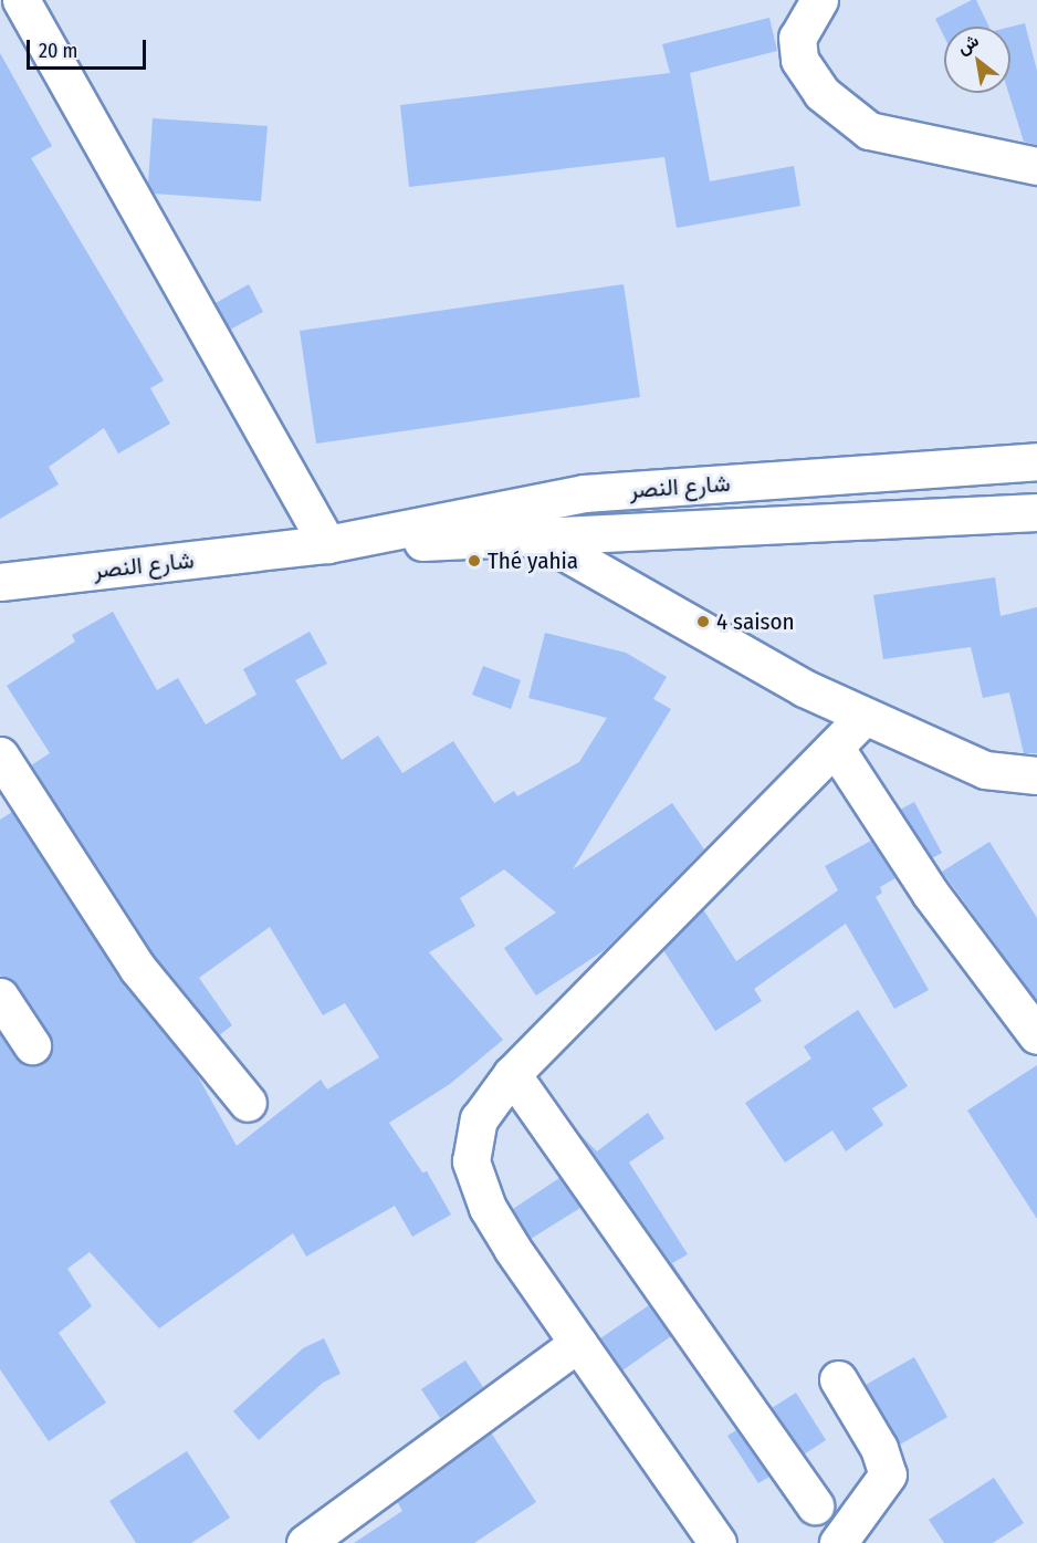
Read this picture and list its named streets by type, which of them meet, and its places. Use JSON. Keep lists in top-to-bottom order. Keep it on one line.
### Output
{"streets":{"street":["شارع النصر"]},"places":["Thé yahia","4 saison"],"scale_bar":"20 m","north":"top left"}
